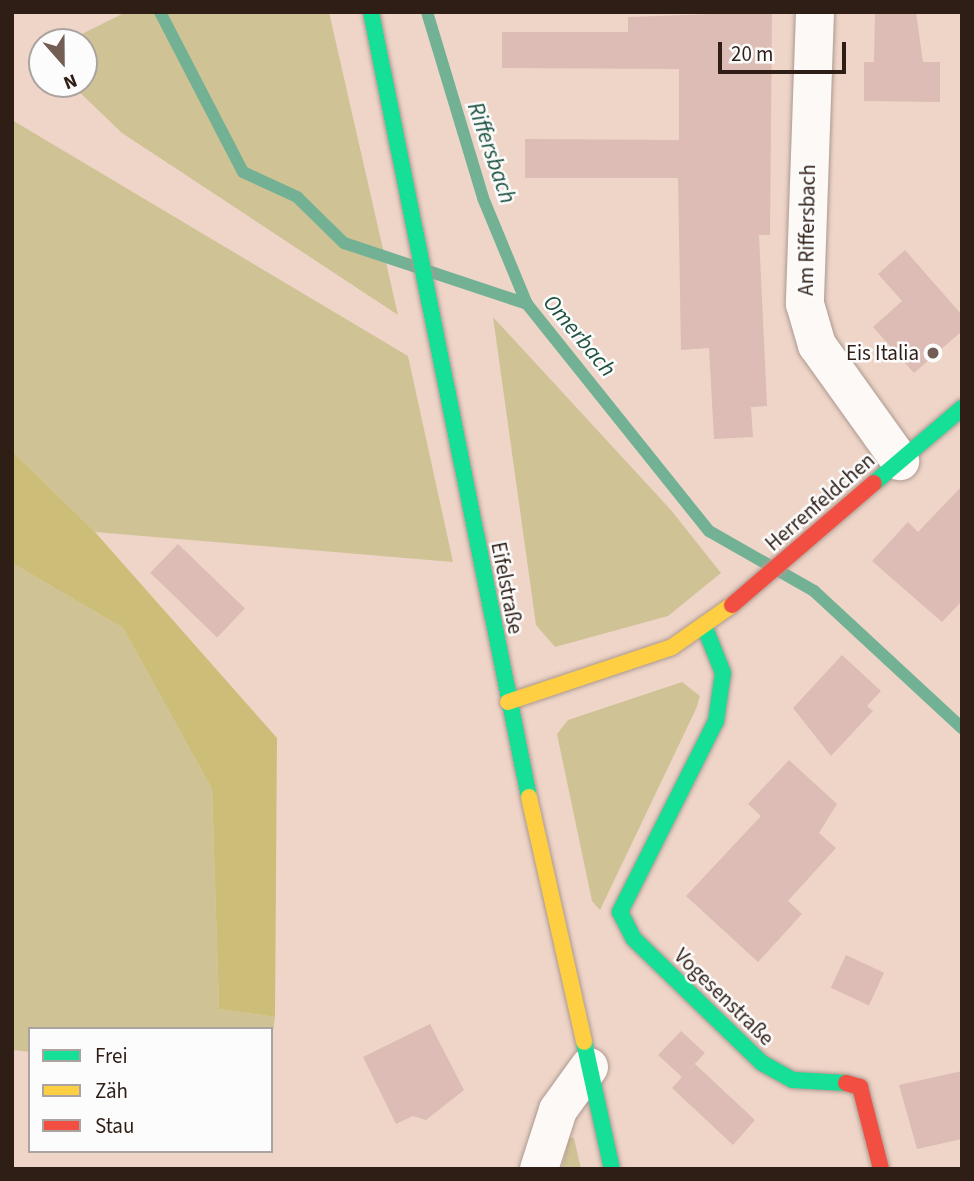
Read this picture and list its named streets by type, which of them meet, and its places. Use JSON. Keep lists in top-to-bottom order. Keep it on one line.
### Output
{"streets":{"street":["Am Riffersbach","Herrenfeldchen","Eifelstraße","Vogesenstraße"]},"crossings":[["Am Riffersbach","Herrenfeldchen"],["Herrenfeldchen","Eifelstraße"],["Herrenfeldchen","Vogesenstraße"]],"water":["Riffersbach","Omerbach"],"places":["Eis Italia"],"legend":["Frei","Zäh","Stau"],"scale_bar":"20 m","north":"bottom"}
